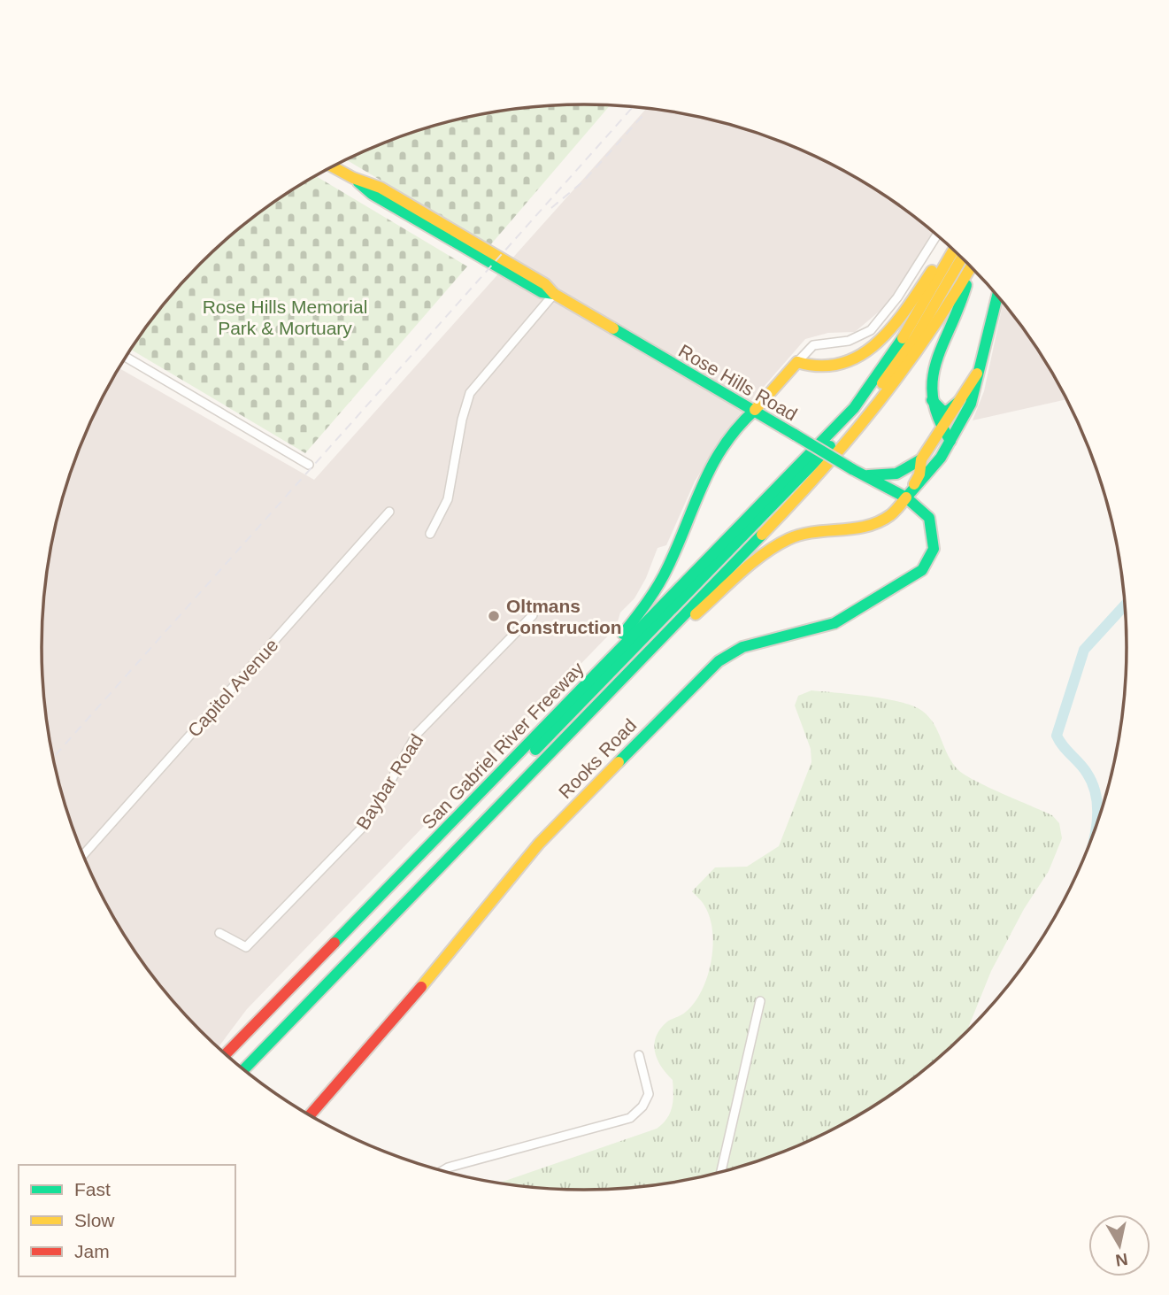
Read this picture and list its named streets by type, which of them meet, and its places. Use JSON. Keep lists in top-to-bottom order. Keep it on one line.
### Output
{"streets":{"main road":["Rose Hills Road","San Gabriel River Freeway","Rooks Road"],"street":["Capitol Avenue","Baybar Road"]},"crossings":[["Rose Hills Road","Rooks Road"]],"parks":["Rose Hills Memorial Park & Mortuary"],"places":["Oltmans Construction"],"legend":["Fast","Slow","Jam"],"north":"bottom"}
